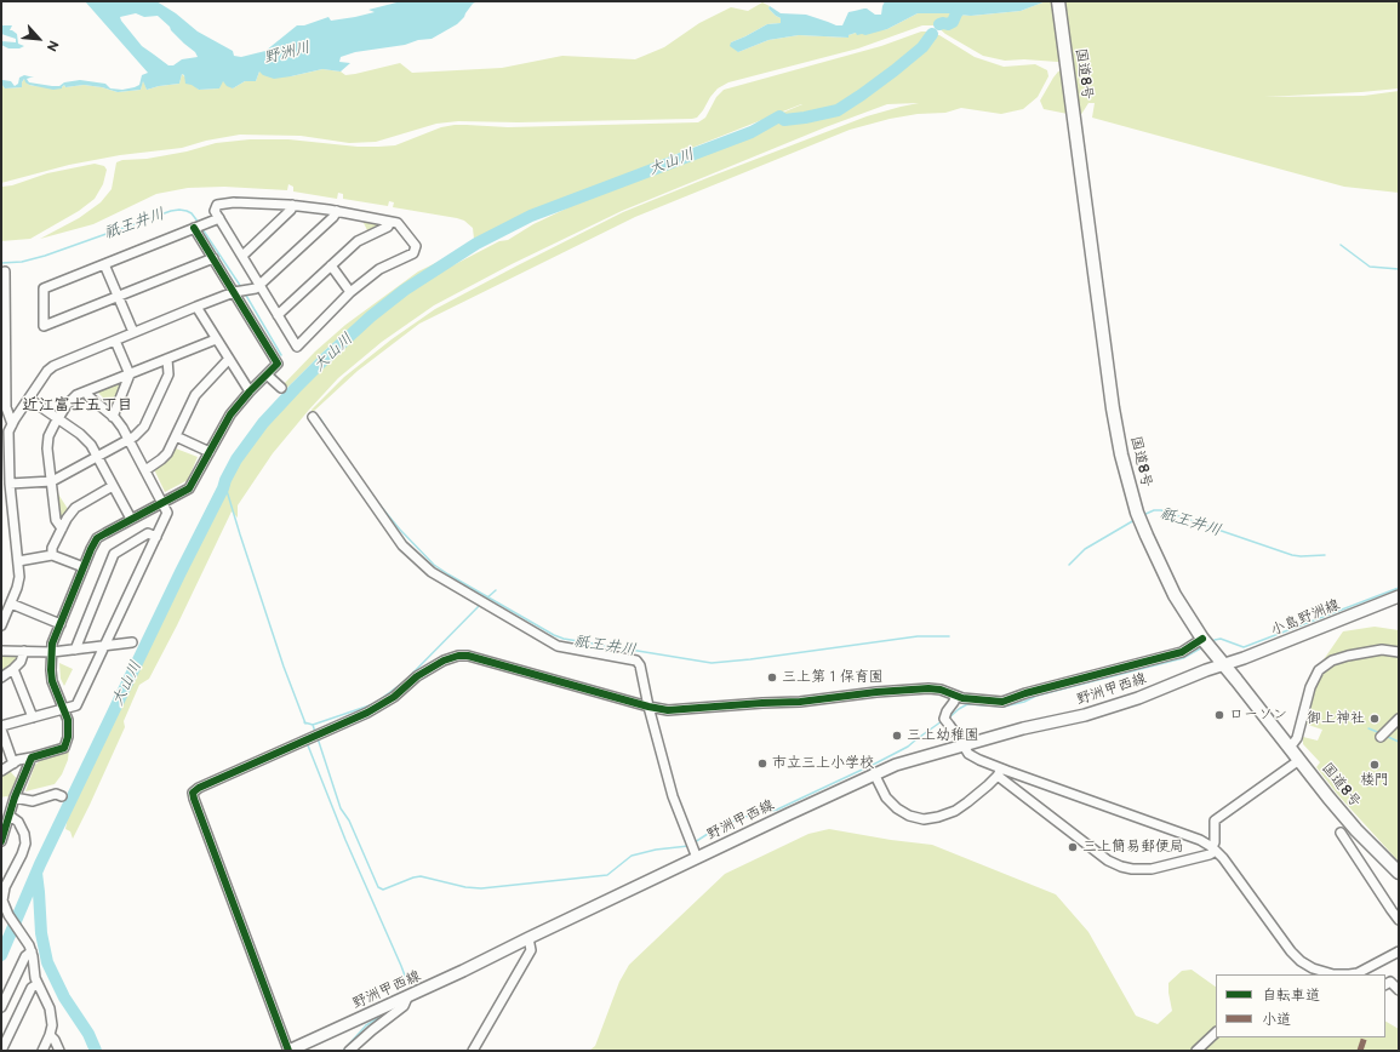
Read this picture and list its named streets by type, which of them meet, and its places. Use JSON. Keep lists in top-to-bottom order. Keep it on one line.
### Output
{"streets":{"highway":["国道8号"],"main road":["小島野洲線","野洲甲西線"]},"crossings":[["国道8号","小島野洲線"],["国道8号","野洲甲西線"],["小島野洲線","野洲甲西線"]],"districts":["近江富士五丁目"],"water":["野洲川","大山川","祇王井川"],"places":["三上第１保育園","ローソン","御上神社","三上幼稚園","市立三上小学校","楼門","三上簡易郵便局"],"legend":["自転車道","小道"],"north":"bottom right"}
